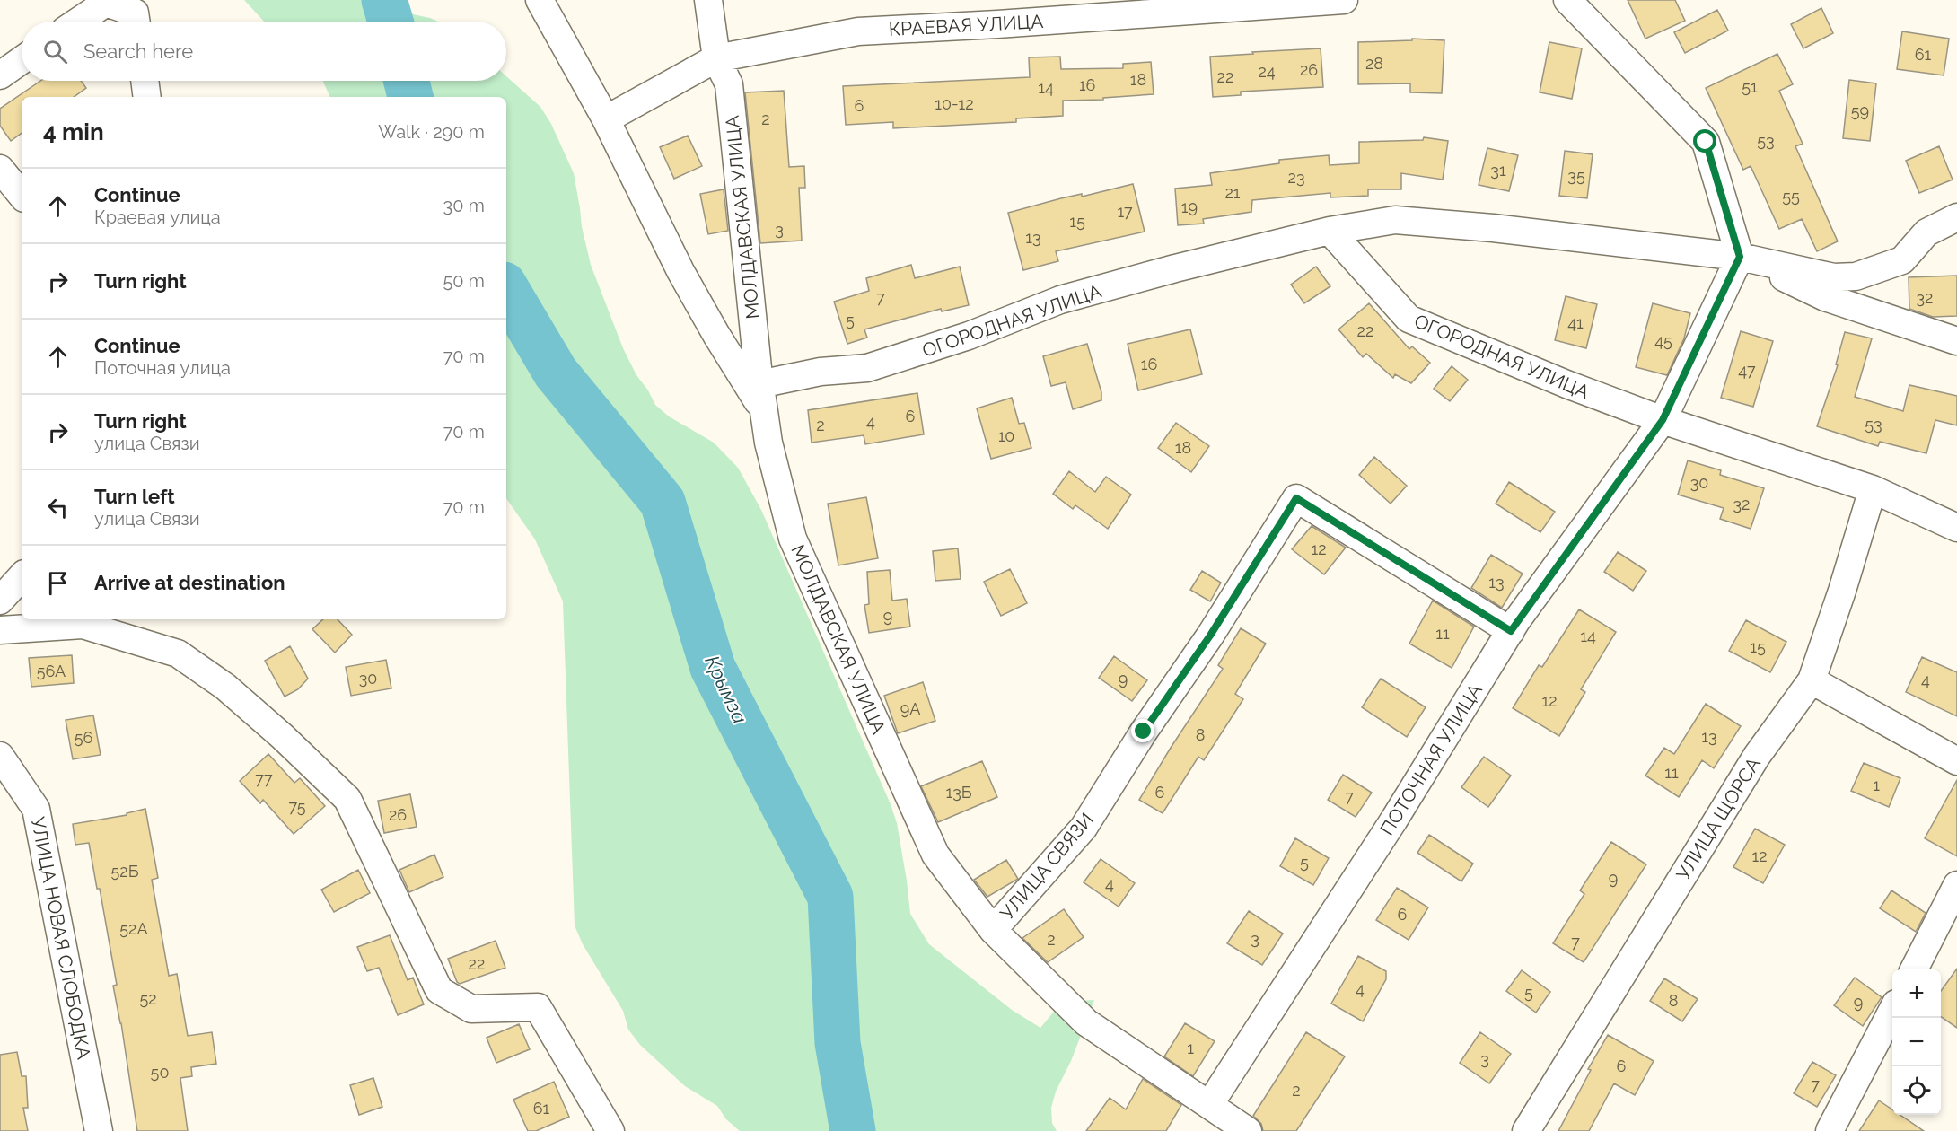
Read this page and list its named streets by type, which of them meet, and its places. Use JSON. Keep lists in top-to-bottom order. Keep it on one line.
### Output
{"streets":{"street":["КРАЕВАЯ УЛИЦА","МОЛДАВСКАЯ УЛИЦА","ОГОРОДНАЯ УЛИЦА","ПОТОЧНАЯ УЛИЦА","УЛИЦА ЩОРСА","УЛИЦА СВЯЗИ","УЛИЦА НОВАЯ СЛОБОДКА"]},"crossings":[["КРАЕВАЯ УЛИЦА","МОЛДАВСКАЯ УЛИЦА"],["МОЛДАВСКАЯ УЛИЦА","ОГОРОДНАЯ УЛИЦА"],["МОЛДАВСКАЯ УЛИЦА","ПОТОЧНАЯ УЛИЦА"],["МОЛДАВСКАЯ УЛИЦА","УЛИЦА СВЯЗИ"],["ОГОРОДНАЯ УЛИЦА","ПОТОЧНАЯ УЛИЦА"],["ОГОРОДНАЯ УЛИЦА","УЛИЦА ЩОРСА"],["ПОТОЧНАЯ УЛИЦА","УЛИЦА СВЯЗИ"]],"water":["Крымза"],"house_numbers":["61","28","26","24","22","18","16","51","14","10-12","6","59","2","53","31","35","23","21","55","19","17","15","3","13","7","32","5","41","22","45","16","47","6","4","53","2","10","18","30","32","12","13","9","11","14","15","56А","30","9","4","12","9А","8","13","56","11","77","1","13Б","6","7","75","26","12","5","52Б","9","4","6","52А","3","2","7","22","4","5","52","8","9","1","3","6","50","7","2","61"],"page":{"search":"Search here","heading":["4 min","Walk · 290 m"],"list":[["Continue","Краевая улица","30 m"],["Turn right","50 m"],["Continue","Поточная улица","70 m"],["Turn right","улица Связи","70 m"],["Turn left","улица Связи","70 m"],"Arrive at destination"],"map_buttons":["+","−"]}}
